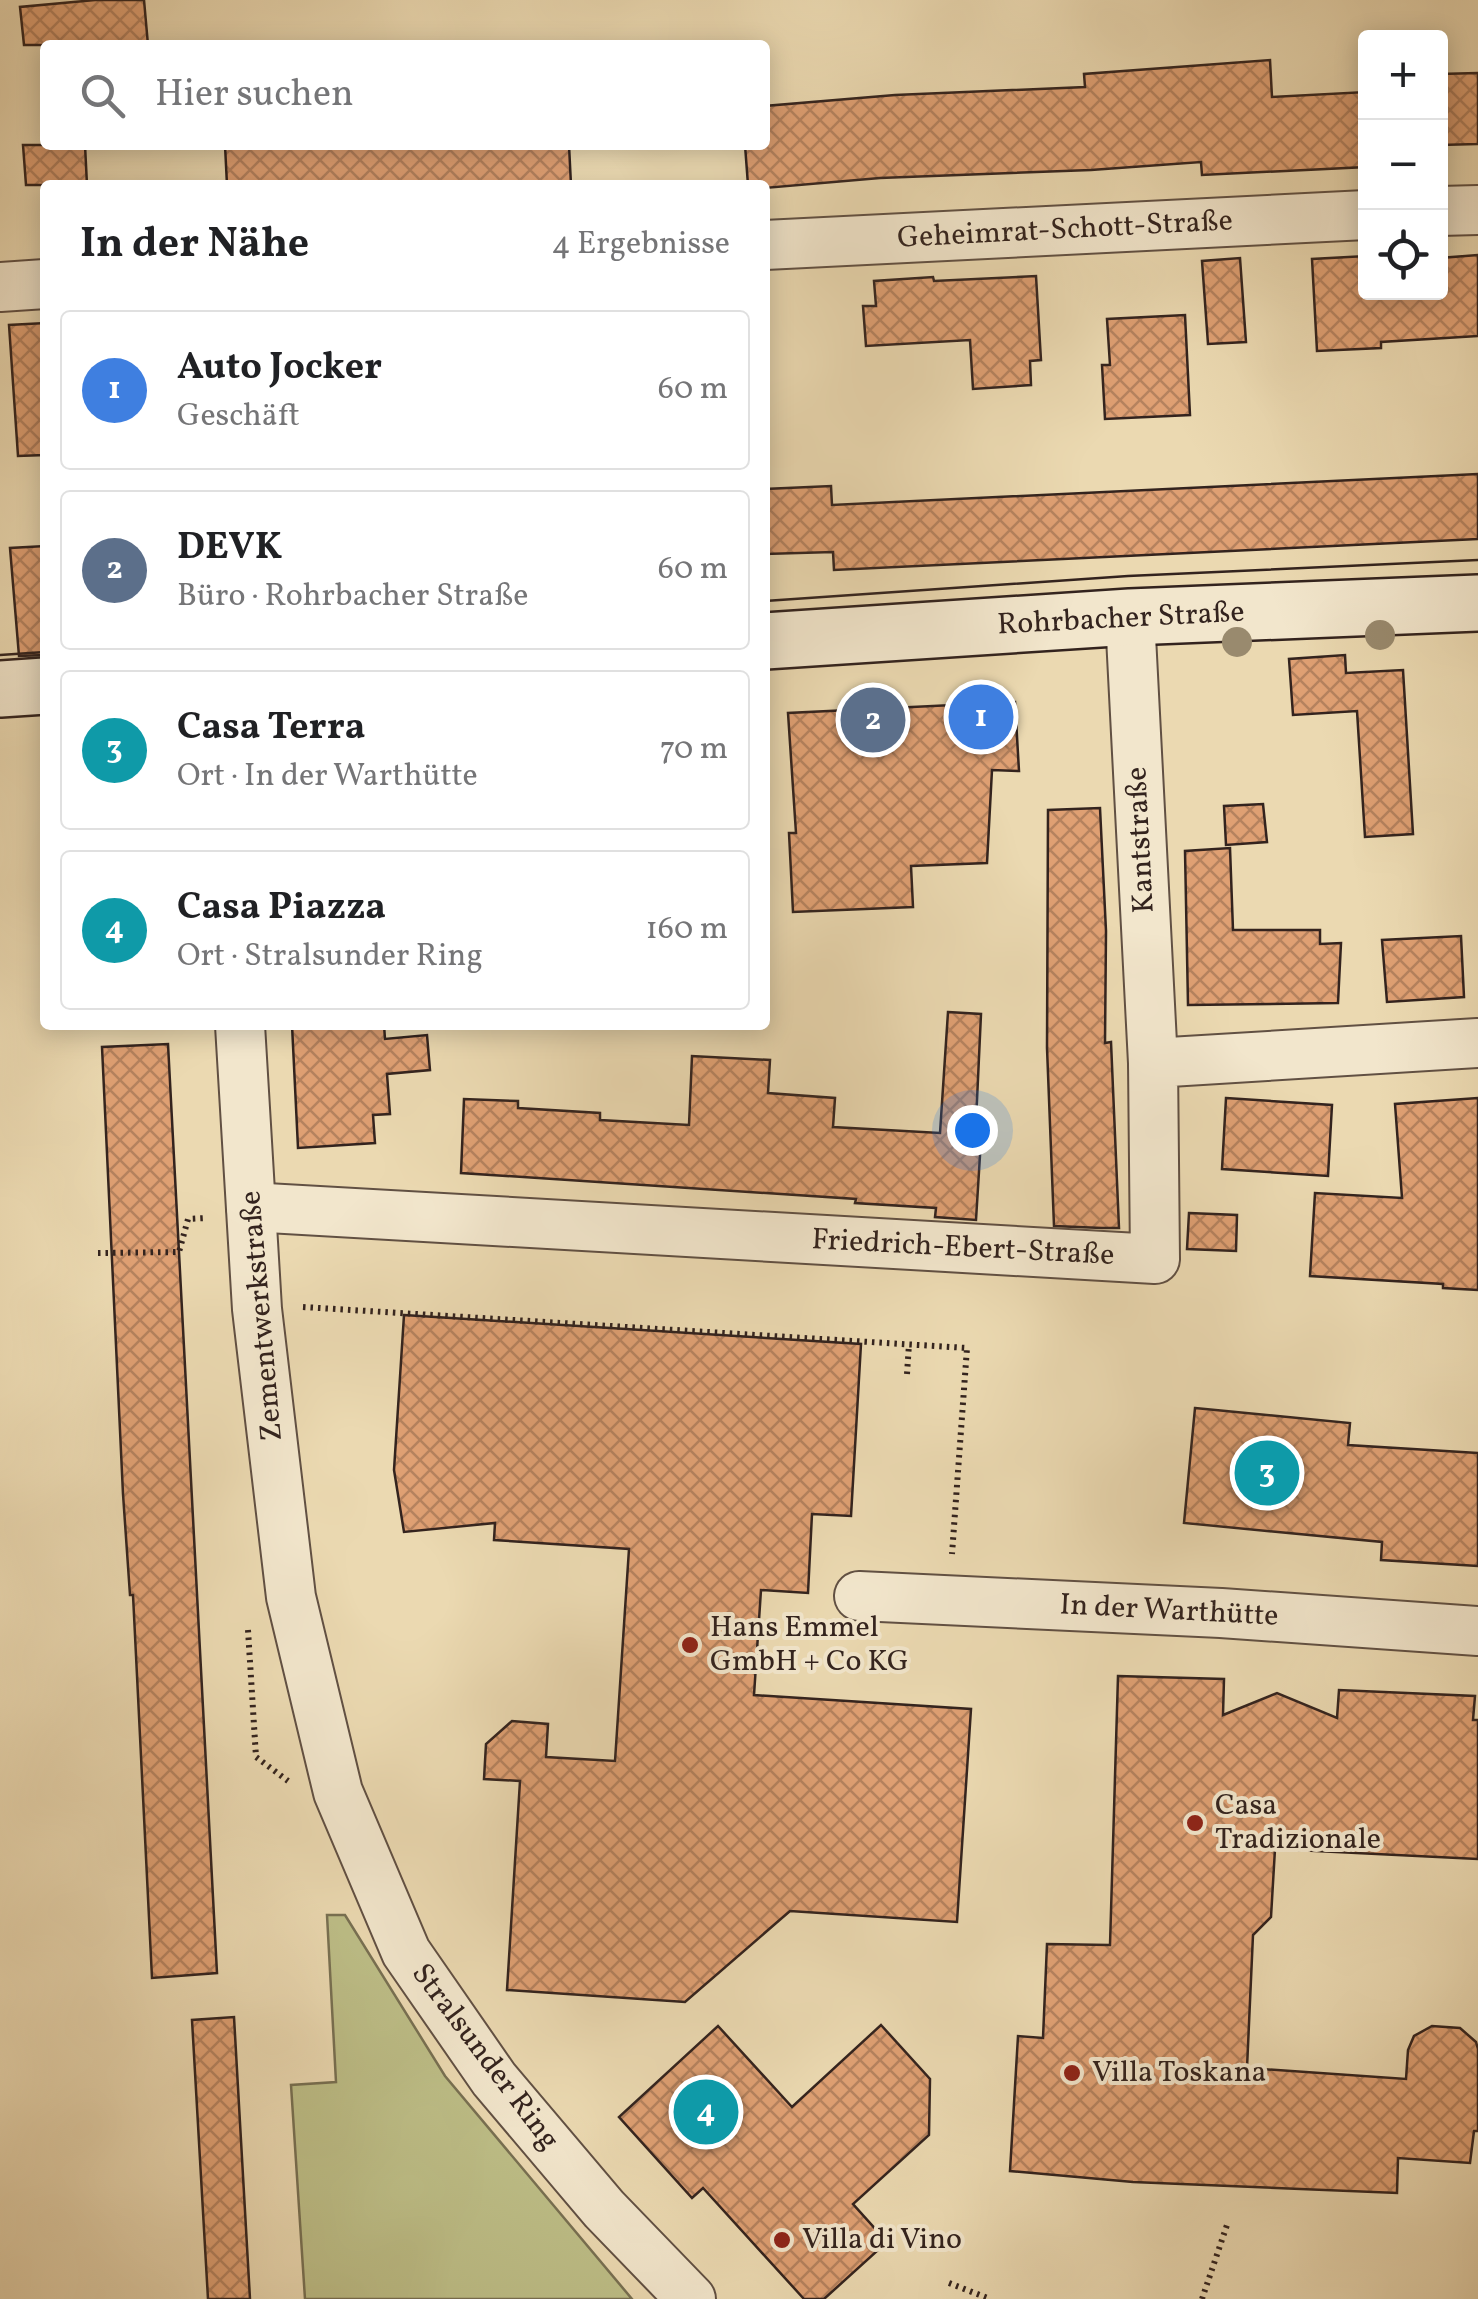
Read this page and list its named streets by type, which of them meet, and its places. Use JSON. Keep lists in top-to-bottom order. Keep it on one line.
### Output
{"streets":{"main road":["Rohrbacher Straße"],"street":["Geheimrat-Schott-Straße","Kantstraße","Friedrich-Ebert-Straße","Zementwerkstraße","In der Warthütte","Stralsunder Ring"]},"crossings":[["Rohrbacher Straße","Kantstraße"],["Kantstraße","Friedrich-Ebert-Straße"],["Friedrich-Ebert-Straße","Zementwerkstraße"],["Zementwerkstraße","Stralsunder Ring"]],"places":["Hans Emmel GmbH + Co KG","Casa Tradizionale","Villa Toskana","Villa di Vino"],"page":{"map_buttons":["+","−"],"search":"Hier suchen","heading":["In der Nähe","4 Ergebnisse"],"list":[{"mark":"1","name":"Auto Jocker","note":"Geschäft","value":"60 m"},{"mark":"2","name":"DEVK","note":"Büro · Rohrbacher Straße","value":"60 m"},{"mark":"3","name":"Casa Terra","note":"Ort · In der Warthütte","value":"70 m"},{"mark":"4","name":"Casa Piazza","note":"Ort · Stralsunder Ring","value":"160 m"}],"pins":["1","2","3","4"]}}
